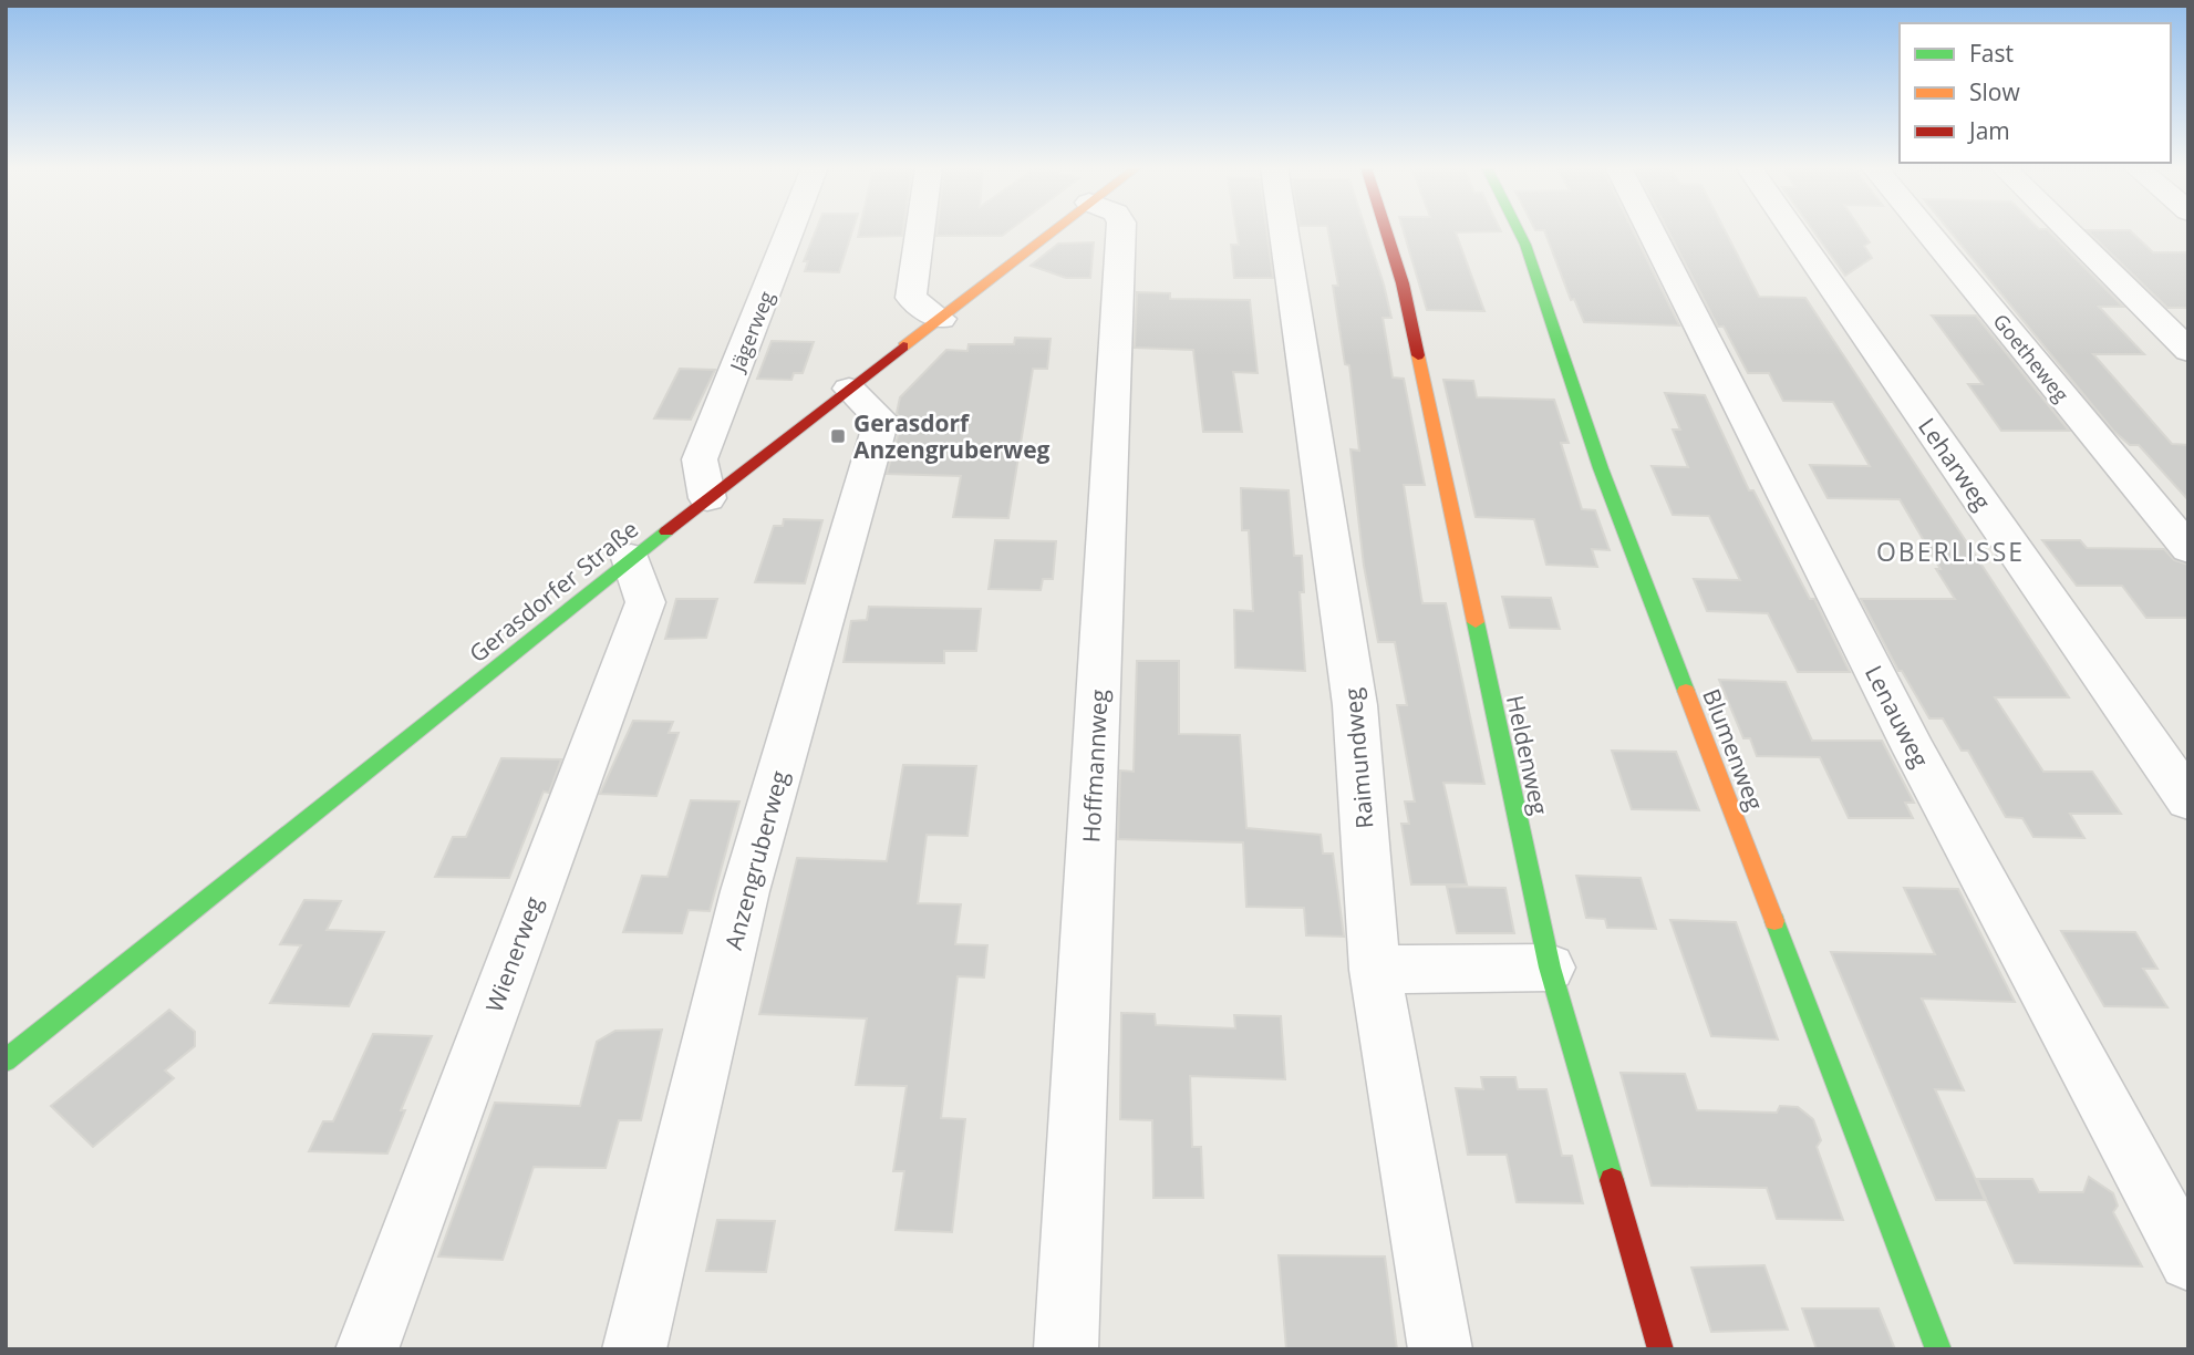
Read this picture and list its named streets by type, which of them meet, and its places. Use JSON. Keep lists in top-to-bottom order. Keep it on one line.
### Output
{"streets":{"street":["Jägerweg","Goetheweg","Leharweg","Gerasdorfer Straße","Lenauweg","Blumenweg","Heldenweg","Raimundweg","Hoffmannweg","Anzengruberweg","Wienerweg"]},"crossings":[["Jägerweg","Gerasdorfer Straße"],["Gerasdorfer Straße","Anzengruberweg"],["Gerasdorfer Straße","Wienerweg"]],"districts":["OBERLISSE"],"places":{"transit":["Gerasdorf Anzengruberweg"]},"legend":["Fast","Slow","Jam"]}
